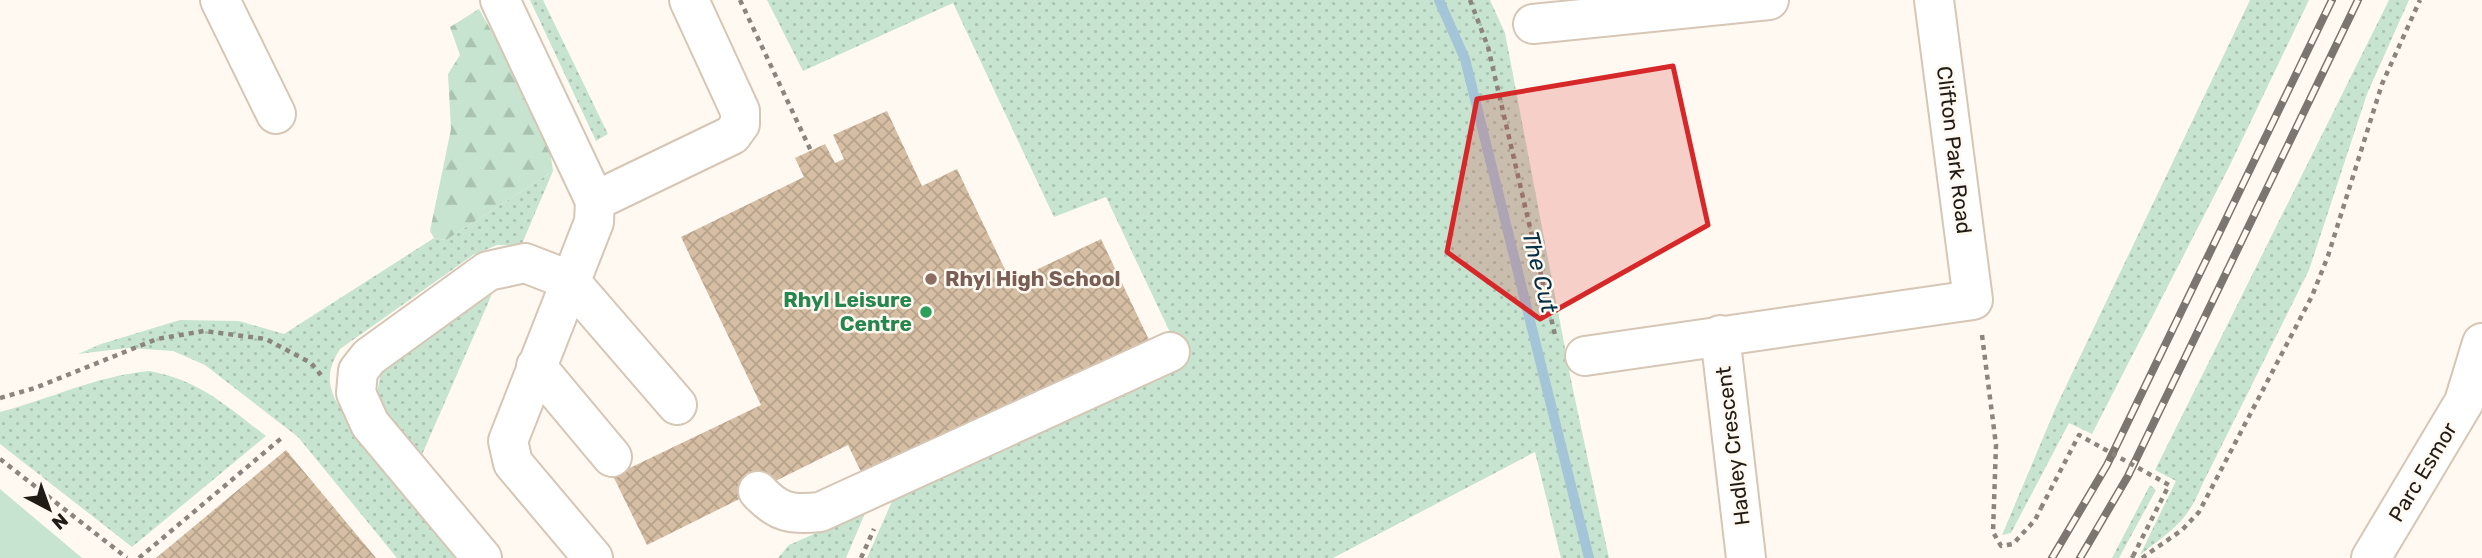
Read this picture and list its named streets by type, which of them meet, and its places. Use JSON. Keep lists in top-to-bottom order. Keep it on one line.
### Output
{"streets":{"street":["Clifton Park Road","Hadley Crescent","Parc Esmor"]},"water":["The Cut"],"places":["Rhyl High School","Rhyl Leisure Centre"],"north":"bottom right"}
